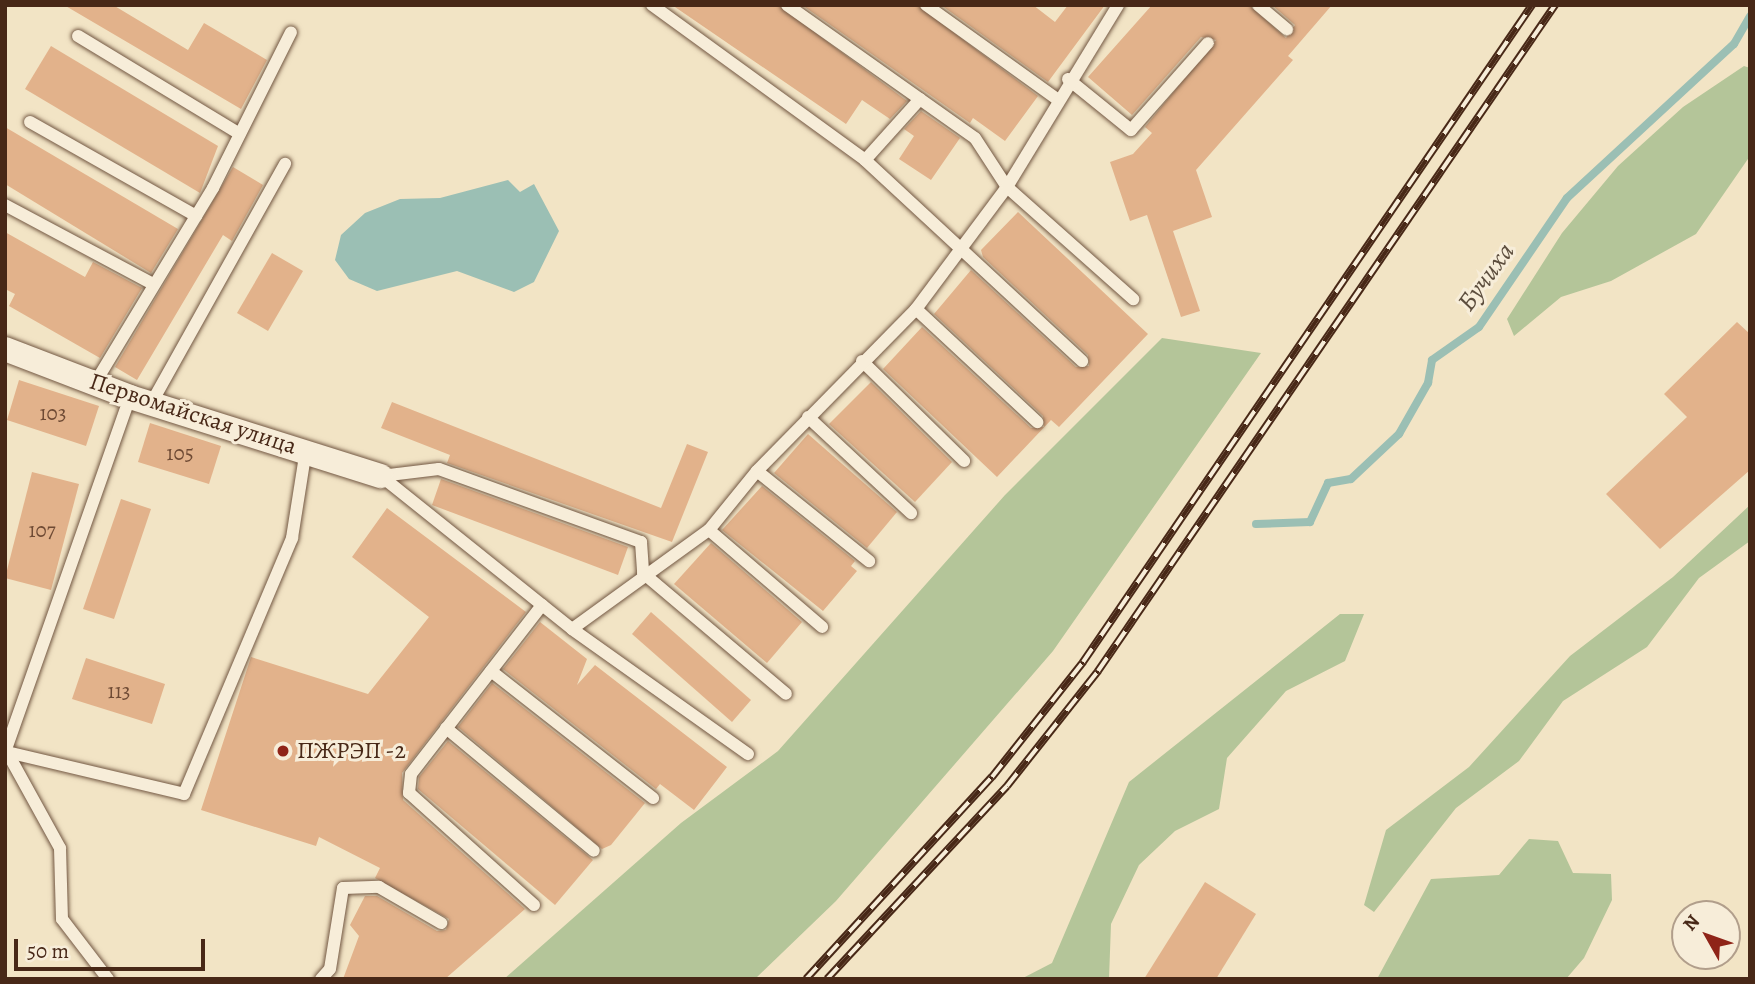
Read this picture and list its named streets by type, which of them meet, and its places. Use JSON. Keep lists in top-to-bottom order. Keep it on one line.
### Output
{"streets":{"street":["Первомайская улица"]},"water":["Бучиха"],"places":["ПЖРЭП -2"],"house_numbers":["103","105","107","113"],"scale_bar":"50 m","north":"top left"}
